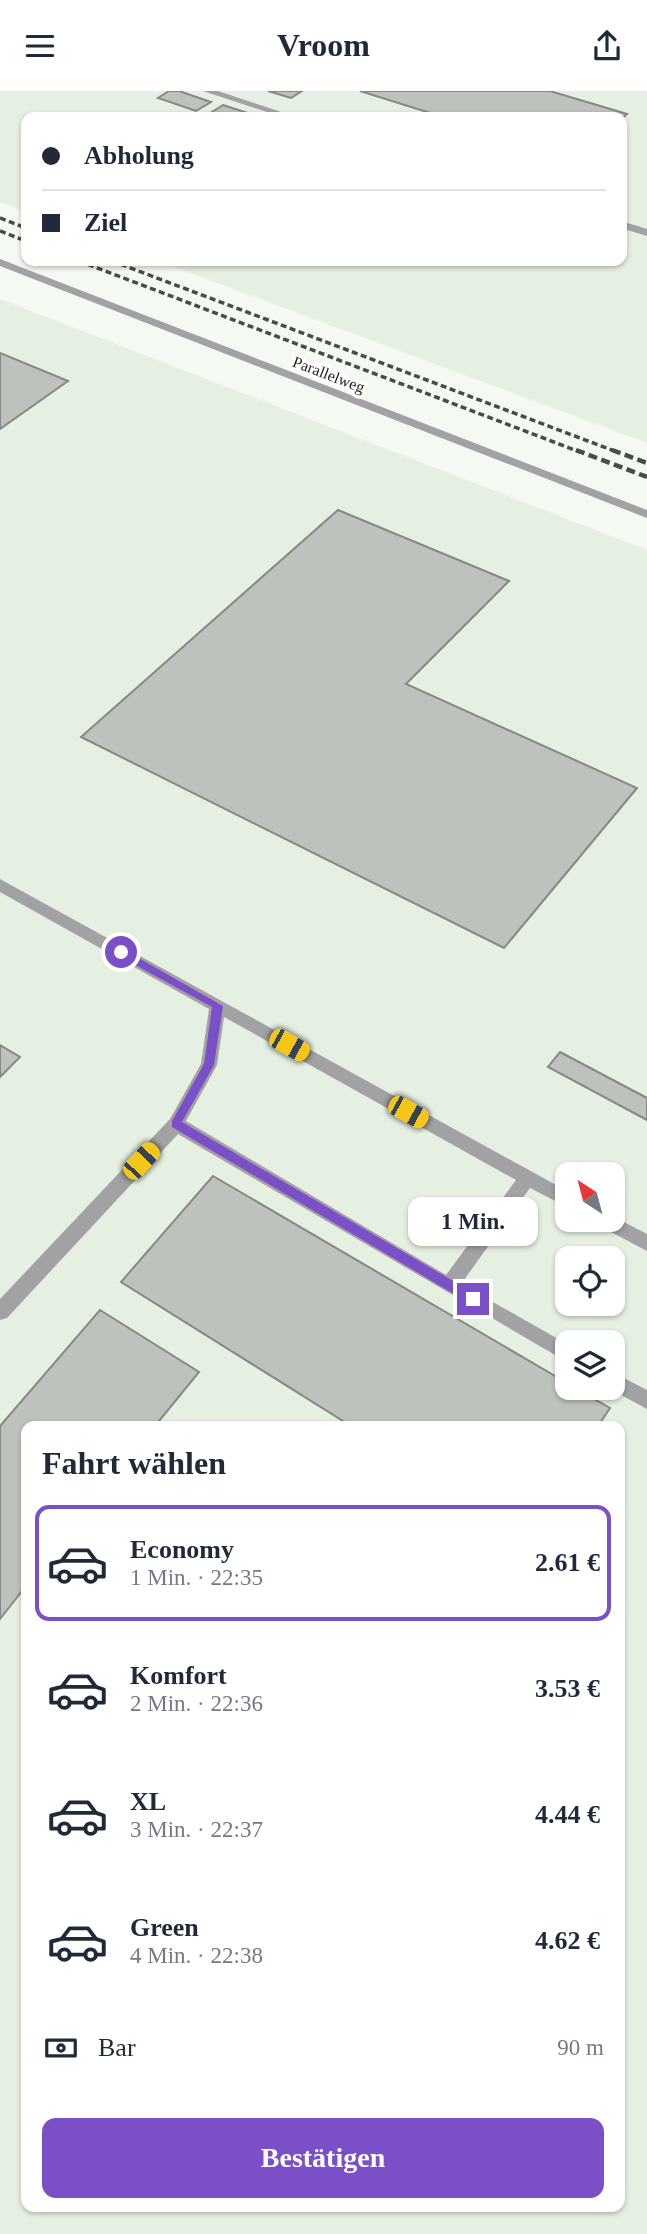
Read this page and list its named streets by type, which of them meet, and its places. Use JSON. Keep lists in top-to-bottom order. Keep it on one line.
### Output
{"streets":{"street":["Parallelweg"]},"north":"top left","page":{"header":"Vroom","banner":["Abholung","Ziel"],"bubble":"1 Min.","heading":"Fahrt wählen","list":[{"name":"Economy","note":"1 Min. · 22:35","value":"2.61 €"},{"name":"Komfort","note":"2 Min. · 22:36","value":"3.53 €"},{"name":"XL","note":"3 Min. · 22:37","value":"4.44 €"},{"name":"Green","note":"4 Min. · 22:38","value":"4.62 €"}],"pay":["Bar","90 m"],"buttons":"Bestätigen"}}
